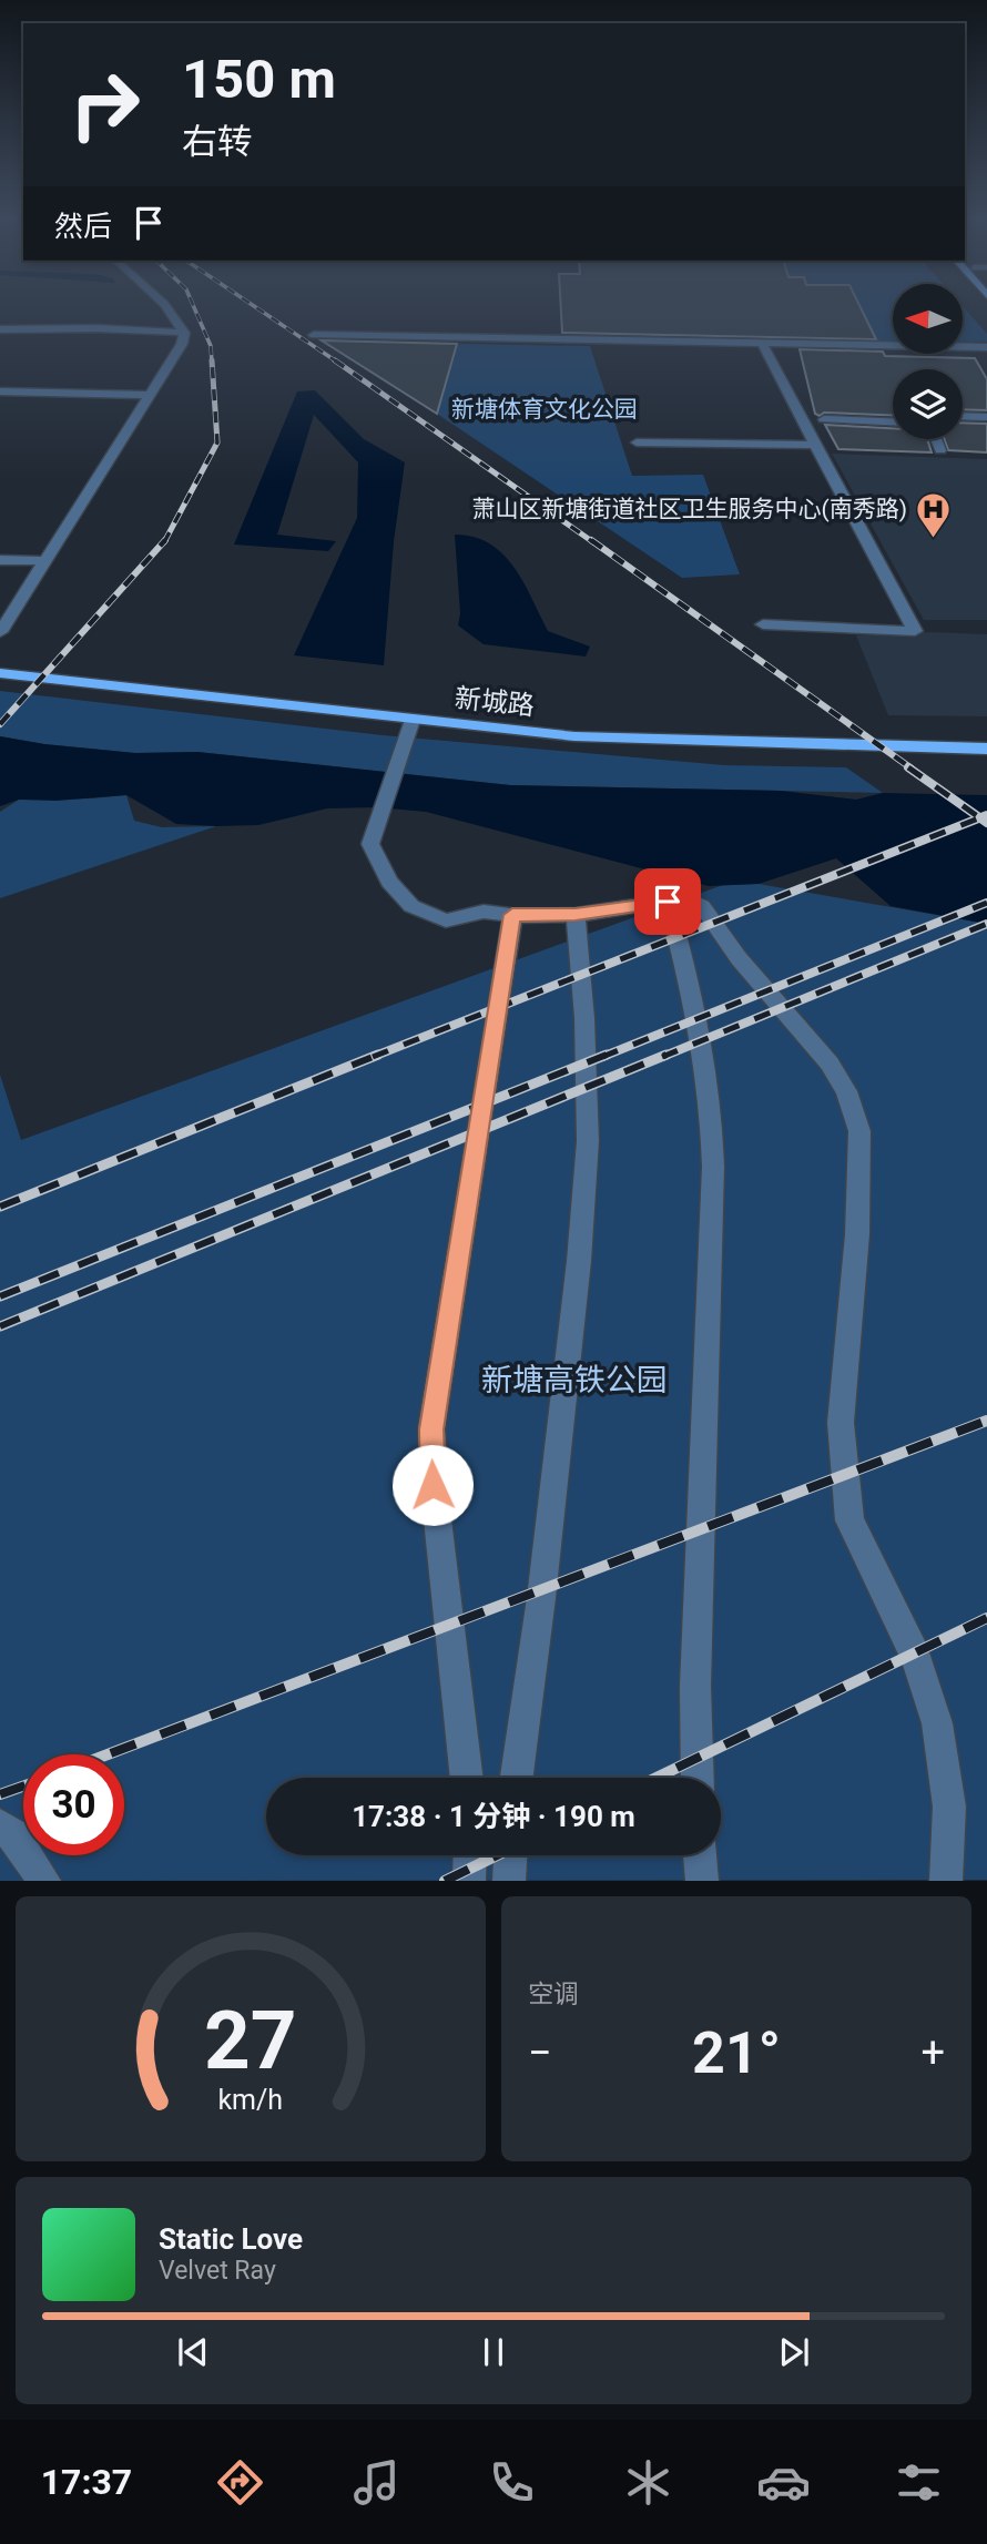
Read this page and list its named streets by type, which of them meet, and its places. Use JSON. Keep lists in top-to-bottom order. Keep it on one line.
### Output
{"streets":{"main road":["新城路"]},"parks":["新塘体育文化公园","新塘高铁公园"],"places":{"hospital":["萧山区新塘街道社区卫生服务中心(南秀路)"]},"north":"left","page":{"turn":["150 m","右转"],"then":"然后","limit":"30","trip":"17:38 · 1 分钟 · 190 m","tile":"空调","heat":["−","21°","+"],"song":["Static Love","Velvet Ray"],"tabs":"17:37","gauge":["27","km/h"]}}
